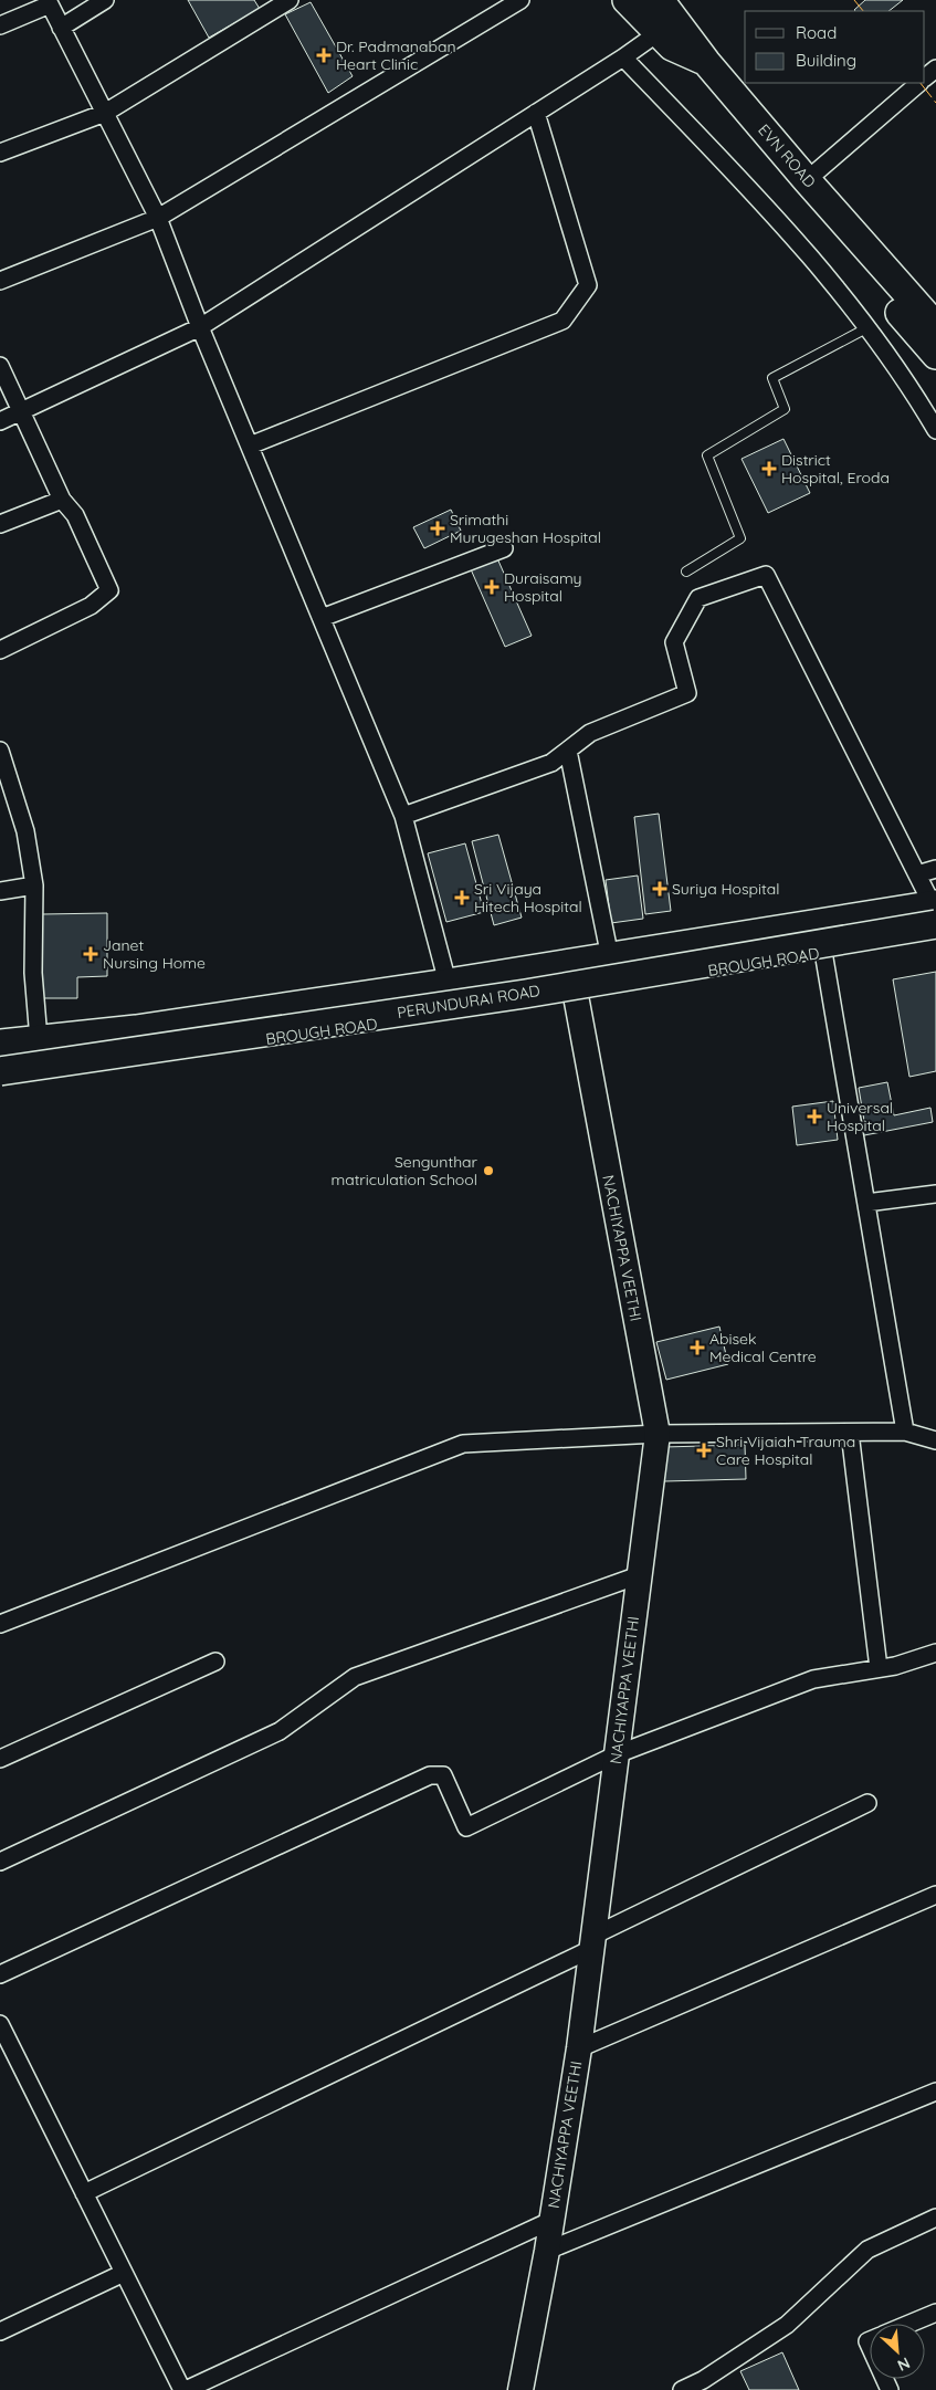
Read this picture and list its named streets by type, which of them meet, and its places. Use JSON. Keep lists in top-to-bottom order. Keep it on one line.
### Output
{"streets":{"main road":["EVN ROAD","BROUGH ROAD","PERUNDURAI ROAD"],"street":["NACHIYAPPA VEETHI"]},"crossings":[["BROUGH ROAD","PERUNDURAI ROAD"],["BROUGH ROAD","NACHIYAPPA VEETHI"]],"places":{"health":["Dr. Padmanaban Heart Clinic","District Hospital, Eroda","Srimathi Murugeshan Hospital","Duraisamy Hospital","Suriya Hospital","Sri Vijaya Hitech Hospital","Janet Nursing Home","Universal Hospital","Abisek Medical Centre","Shri Vijaiah Trauma Care Hospital"],"other":["Sengunthar matriculation School"]},"legend":["Road","Building"],"north":"bottom right"}
